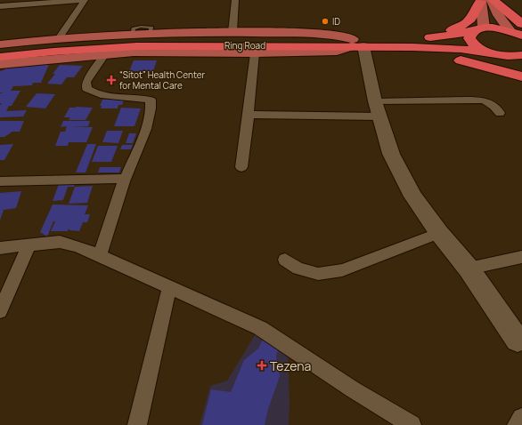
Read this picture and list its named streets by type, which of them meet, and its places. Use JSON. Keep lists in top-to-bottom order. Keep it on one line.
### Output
{"streets":{"highway":["Ring Road"]},"places":{"other":["ID"],"health":["“Sitot” Health Center for Mental Care","Tezena"]}}
